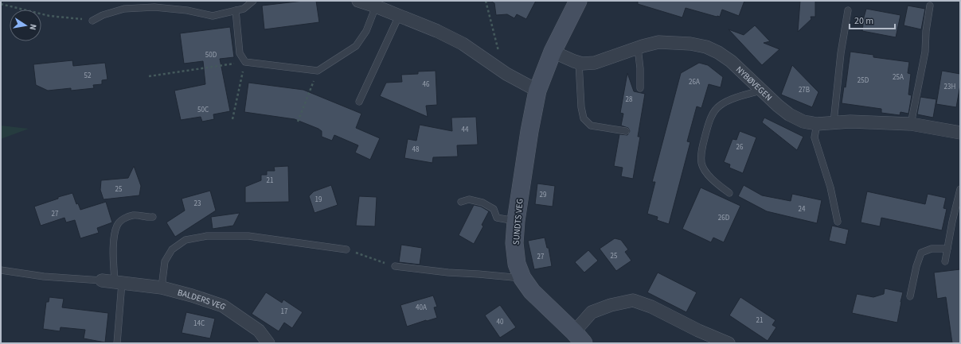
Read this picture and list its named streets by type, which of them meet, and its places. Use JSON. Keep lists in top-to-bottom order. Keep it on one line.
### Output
{"streets":{"street":["NYBØVEGEN","SUNDTS VEG","BALDERS VEG"]},"crossings":[["NYBØVEGEN","SUNDTS VEG"]],"house_numbers":["50D","52","25A","25D","26A","46","23H","27B","28","50C","44","26","48","21","25","29","19","23","24","27","26D","25","27","40A","17","21","40","14C"],"scale_bar":"20 m","north":"right"}
